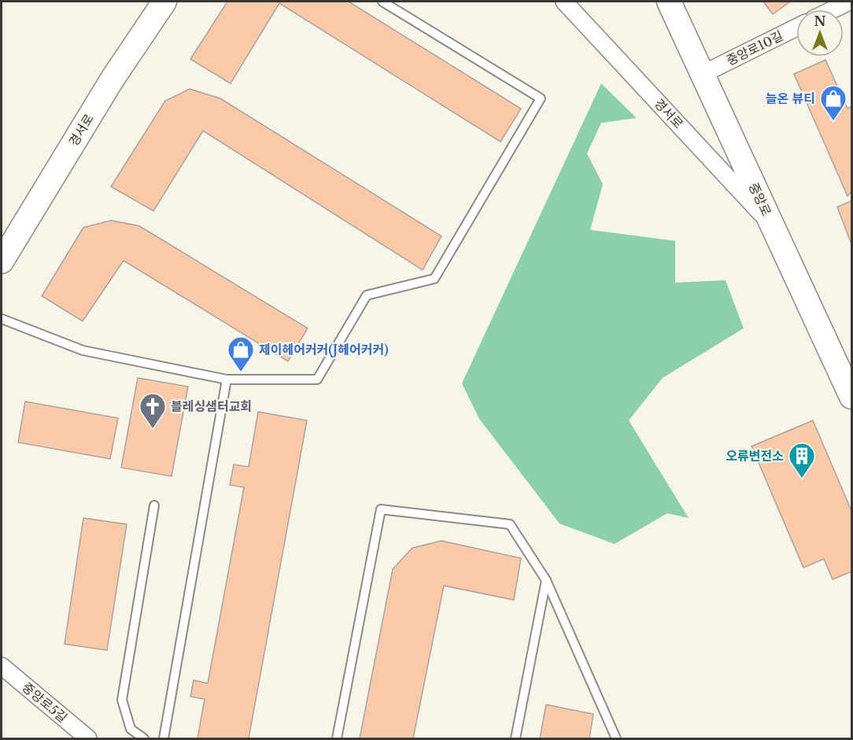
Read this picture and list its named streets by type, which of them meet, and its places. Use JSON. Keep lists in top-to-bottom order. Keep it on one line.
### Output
{"streets":{"main road":["경서로","중앙로"],"street":["중앙로10길","중앙로5길"]},"crossings":[["중앙로10길","중앙로"],["경서로","중앙로"]],"places":{"shop":["늘온 뷰티","제이헤어커커(J헤어커커)"],"church":["블레싱샘터교회"],"building":["오류변전소"]},"north":"top"}
